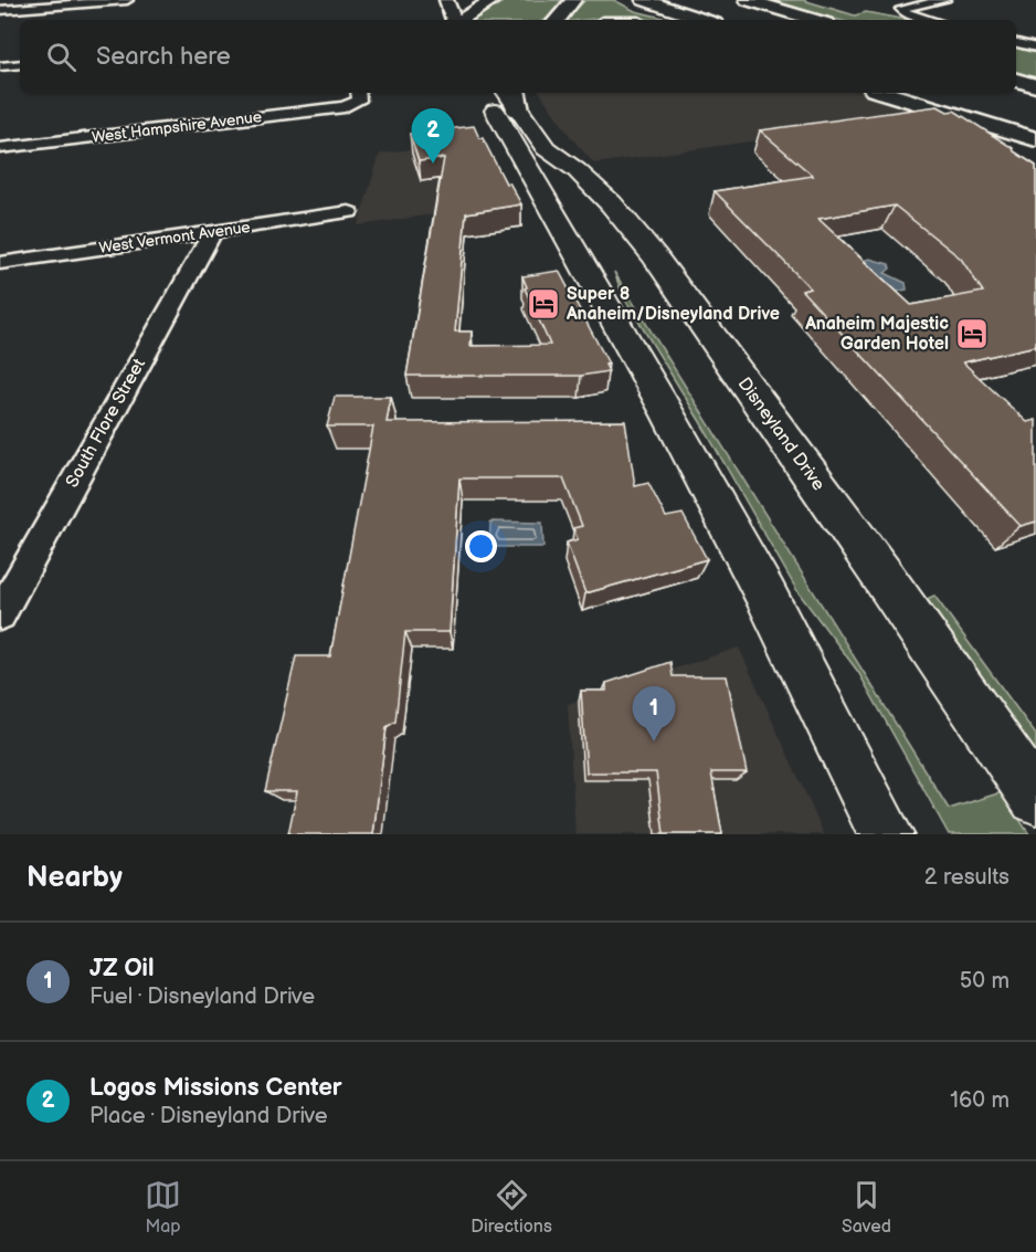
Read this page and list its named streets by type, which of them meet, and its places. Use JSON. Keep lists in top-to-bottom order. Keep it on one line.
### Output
{"streets":{"main road":["Disneyland Drive"],"street":["West Hampshire Avenue","West Vermont Avenue","South Flore Street"]},"crossings":[["West Vermont Avenue","South Flore Street"]],"places":{"hotel":["Super 8 Anaheim/Disneyland Drive","Anaheim Majestic Garden Hotel"]},"page":{"search":"Search here","pins":["2","1"],"heading":["Nearby","2 results"],"list":[{"mark":"1","name":"JZ Oil","note":"Fuel · Disneyland Drive","value":"50 m"},{"mark":"2","name":"Logos Missions Center","note":"Place · Disneyland Drive","value":"160 m"}],"nav":["Map","Directions","Saved"]}}
